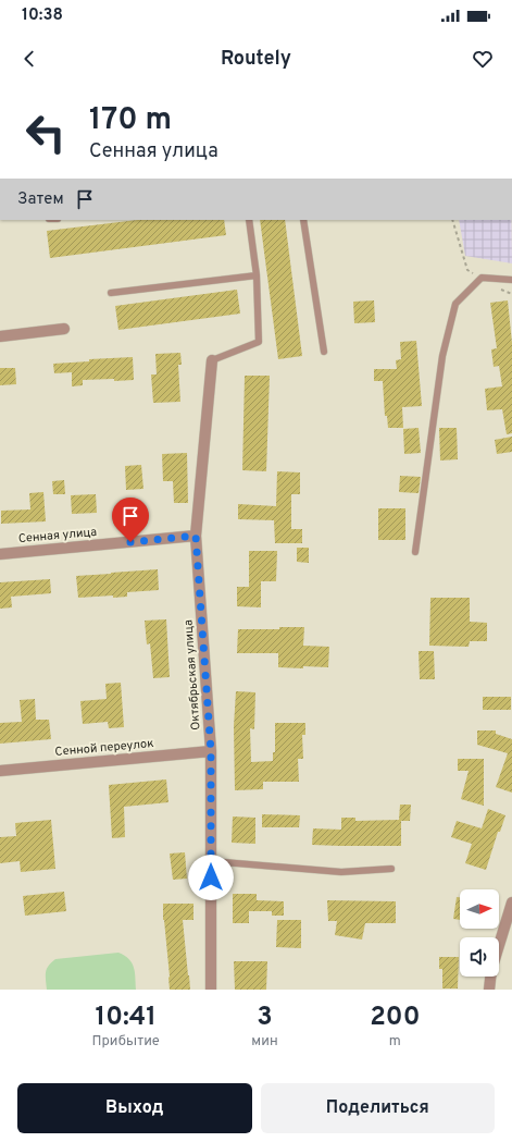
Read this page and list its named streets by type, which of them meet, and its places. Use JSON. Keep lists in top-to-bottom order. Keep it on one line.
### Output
{"streets":{"street":["Сенная улица","Октябрьская улица","Сенной переулок"]},"crossings":[["Сенная улица","Октябрьская улица"],["Октябрьская улица","Сенной переулок"]],"north":"right","page":{"status":"10:38","header":"Routely","turn":["170 m","Сенная улица"],"then":"Затем","eta":["10:41","Прибытие","3","мин","200","m"],"buttons":["Выход","Поделиться"]}}
